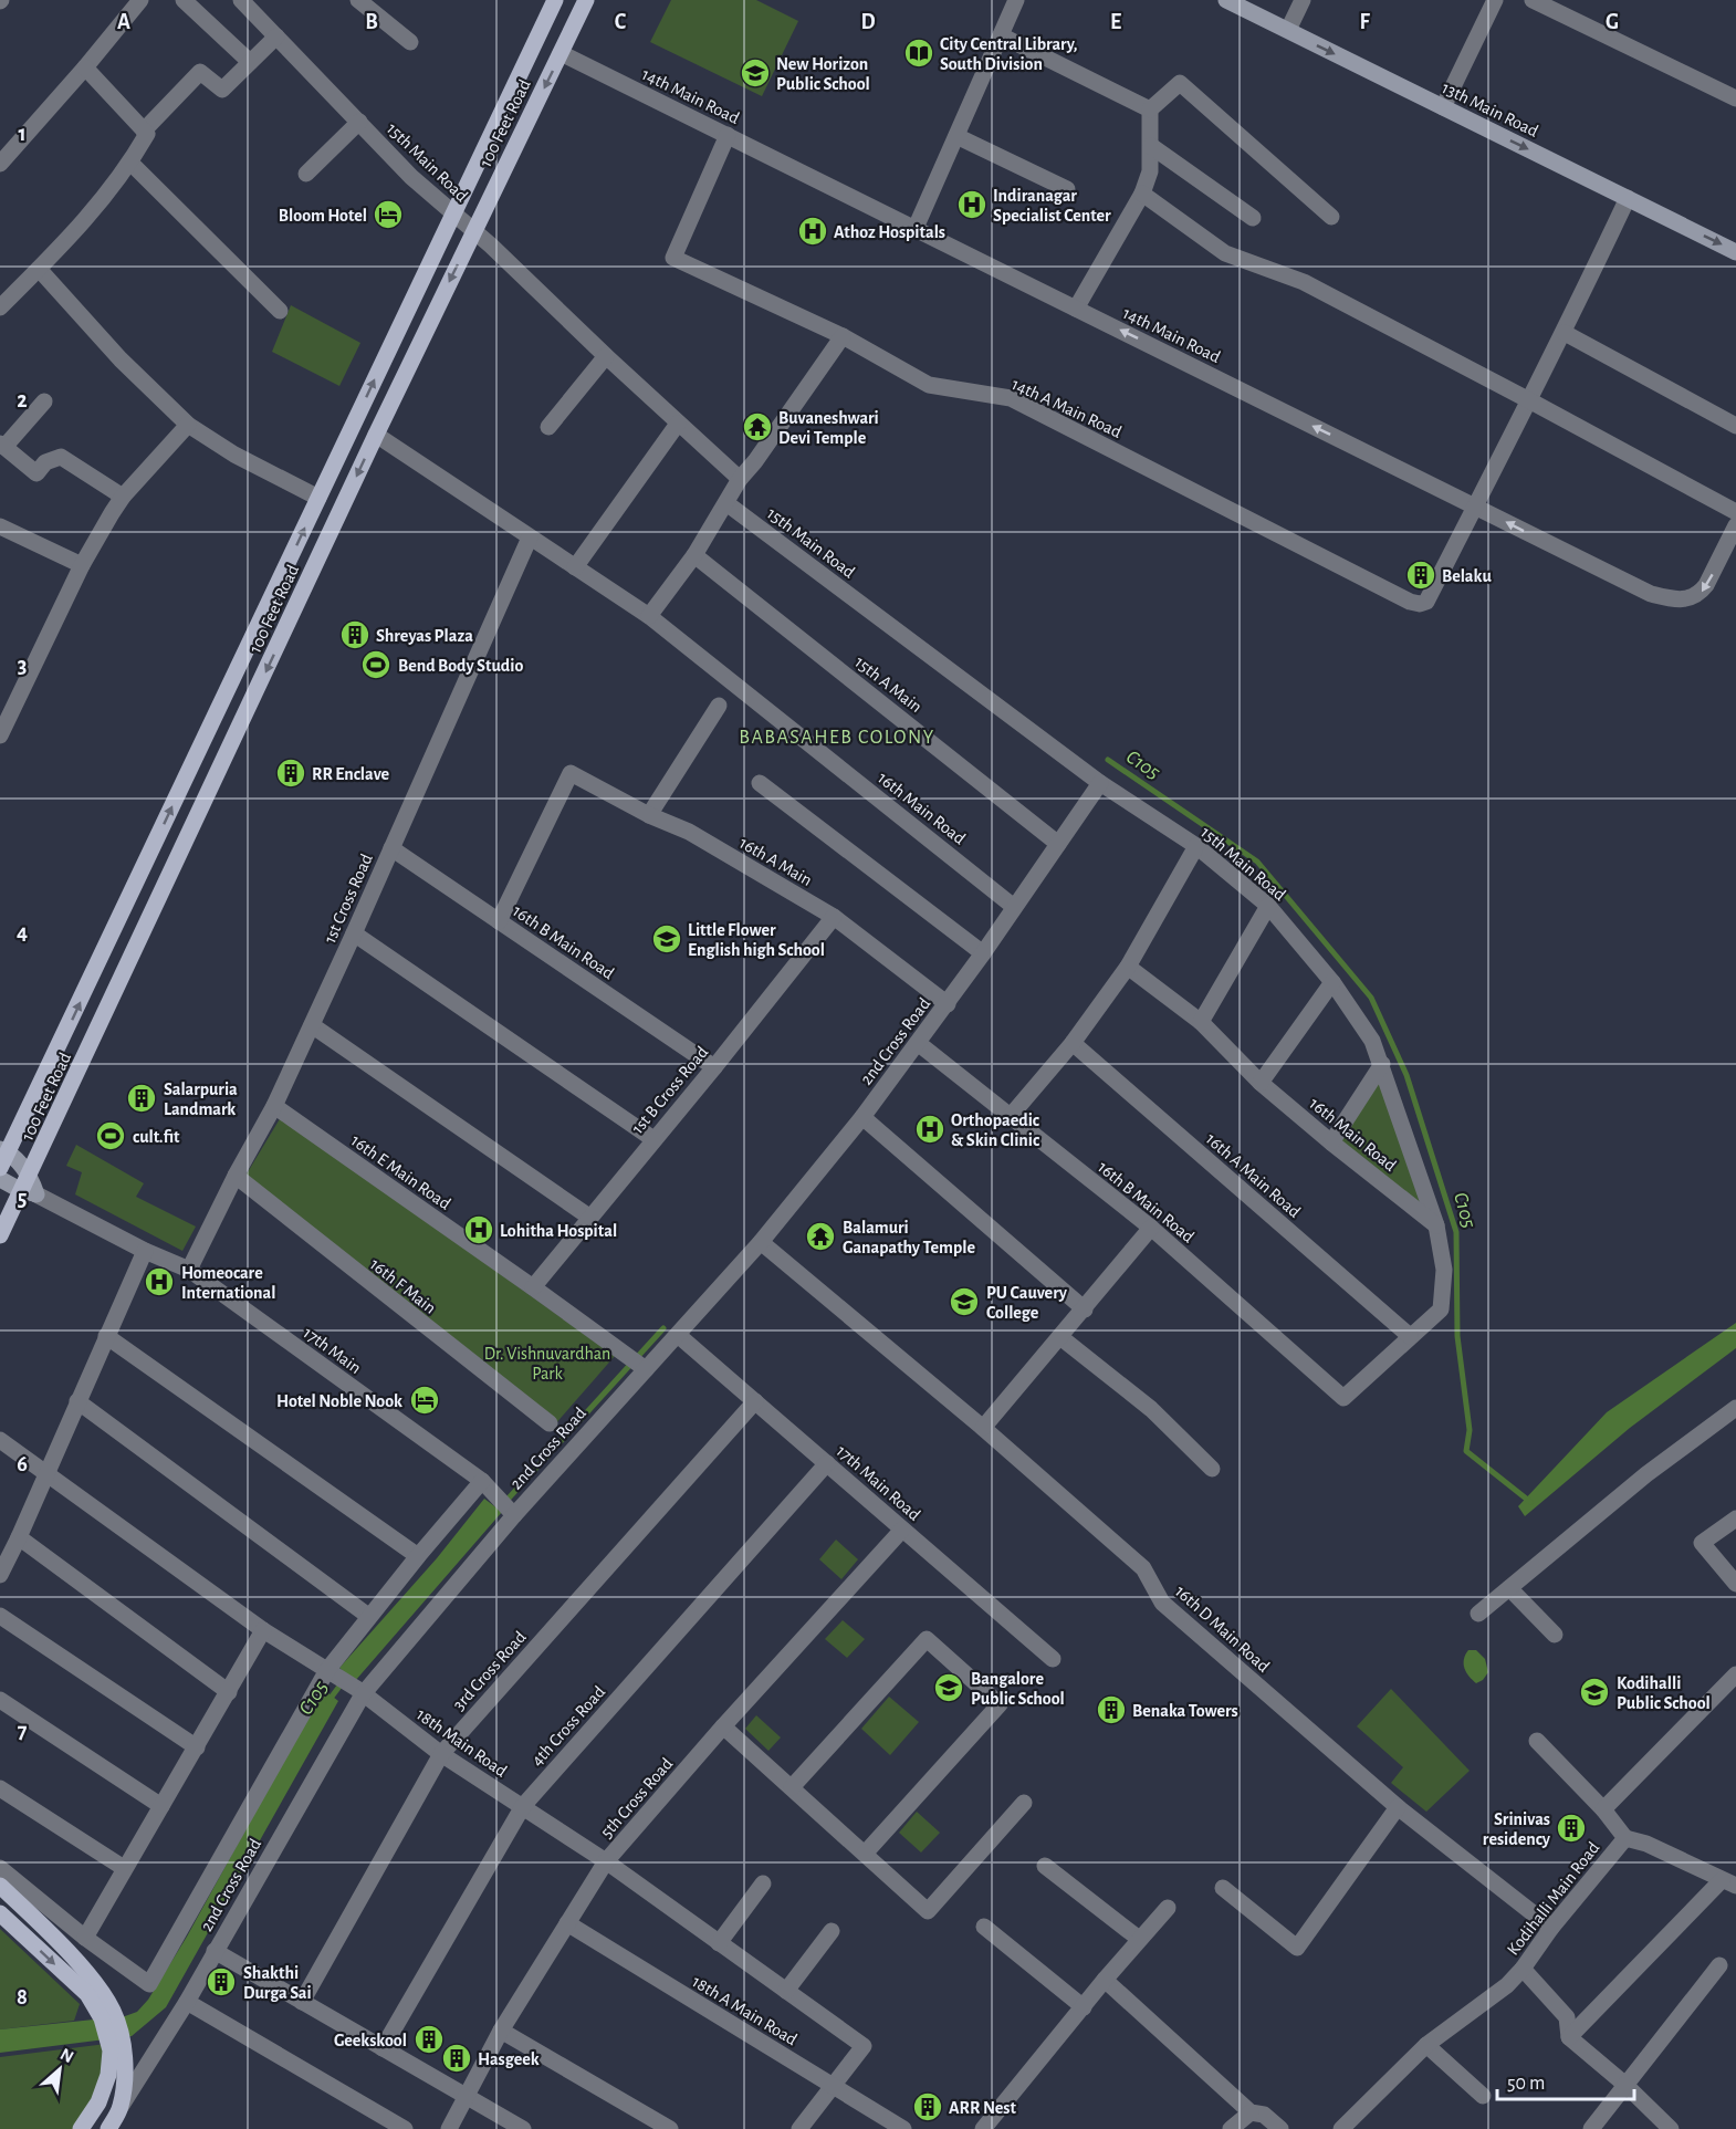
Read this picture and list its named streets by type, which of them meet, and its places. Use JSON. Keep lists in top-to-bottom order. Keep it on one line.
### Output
{"streets":{"main road":["100 Feet Road"],"street":["14th Main Road","13th Main Road","15th Main Road","14th A Main Road","15th A Main","16th Main Road","16th A Main","1st Cross Road","16th B Main Road","2nd Cross Road","1st B Cross Road","16th E Main Road","16th A Main Road","16th F Main","17th Main","17th Main Road","16th D Main Road","3rd Cross Road","4th Cross Road","18th Main Road","5th Cross Road","Kodihalli Main Road","18th A Main Road"]},"crossings":[["14th Main Road","100 Feet Road"],["14th Main Road","14th A Main Road"],["100 Feet Road","15th Main Road"],["100 Feet Road","16th Main Road"],["15th Main Road","16th Main Road"],["15th Main Road","16th B Main Road"],["15th Main Road","2nd Cross Road"],["15th Main Road","16th A Main Road"],["15th A Main","2nd Cross Road"],["16th Main Road","1st Cross Road"],["16th Main Road","2nd Cross Road"],["16th A Main","16th B Main Road"],["16th A Main","2nd Cross Road"],["16th A Main","1st B Cross Road"],["1st Cross Road","16th B Main Road"],["1st Cross Road","16th E Main Road"],["1st Cross Road","16th F Main"],["1st Cross Road","17th Main"],["16th B Main Road","2nd Cross Road"],["16th B Main Road","1st B Cross Road"],["2nd Cross Road","16th E Main Road"],["2nd Cross Road","17th Main Road"],["2nd Cross Road","16th D Main Road"],["2nd Cross Road","18th Main Road"],["1st B Cross Road","16th E Main Road"],["17th Main Road","3rd Cross Road"],["17th Main Road","4th Cross Road"],["17th Main Road","5th Cross Road"],["16th D Main Road","Kodihalli Main Road"],["3rd Cross Road","18th Main Road"],["4th Cross Road","18th Main Road"],["18th Main Road","5th Cross Road"],["18th Main Road","18th A Main Road"],["5th Cross Road","18th A Main Road"]],"districts":["BABASAHEB COLONY"],"water":["C105"],"parks":["Dr. Vishnuvardhan Park"],"places":{"library":["City Central Library, South Division"],"school or university":["New Horizon Public School","Little Flower English high School","PU Cauvery College","Bangalore Public School","Kodihalli Public School"],"hospital":["Indiranagar Specialist Center","Athoz Hospitals","Orthopaedic & Skin Clinic","Lohitha Hospital","Homeocare International"],"hotel":["Bloom Hotel","Hotel Noble Nook"],"temple":["Buvaneshwari Devi Temple","Balamuri Ganapathy Temple"],"building":["Belaku","Shreyas Plaza","RR Enclave","Salarpuria Landmark","Benaka Towers","Srinivas residency","Shakthi Durga Sai","Geekskool","Hasgeek","ARR Nest"],"sports":["Bend Body Studio","cult.fit"]},"scale_bar":"50 m","north":"top right","grid":{"columns":["A","B","C","D","E","F","G"],"rows":["1","2","3","4","5","6","7","8"]}}
